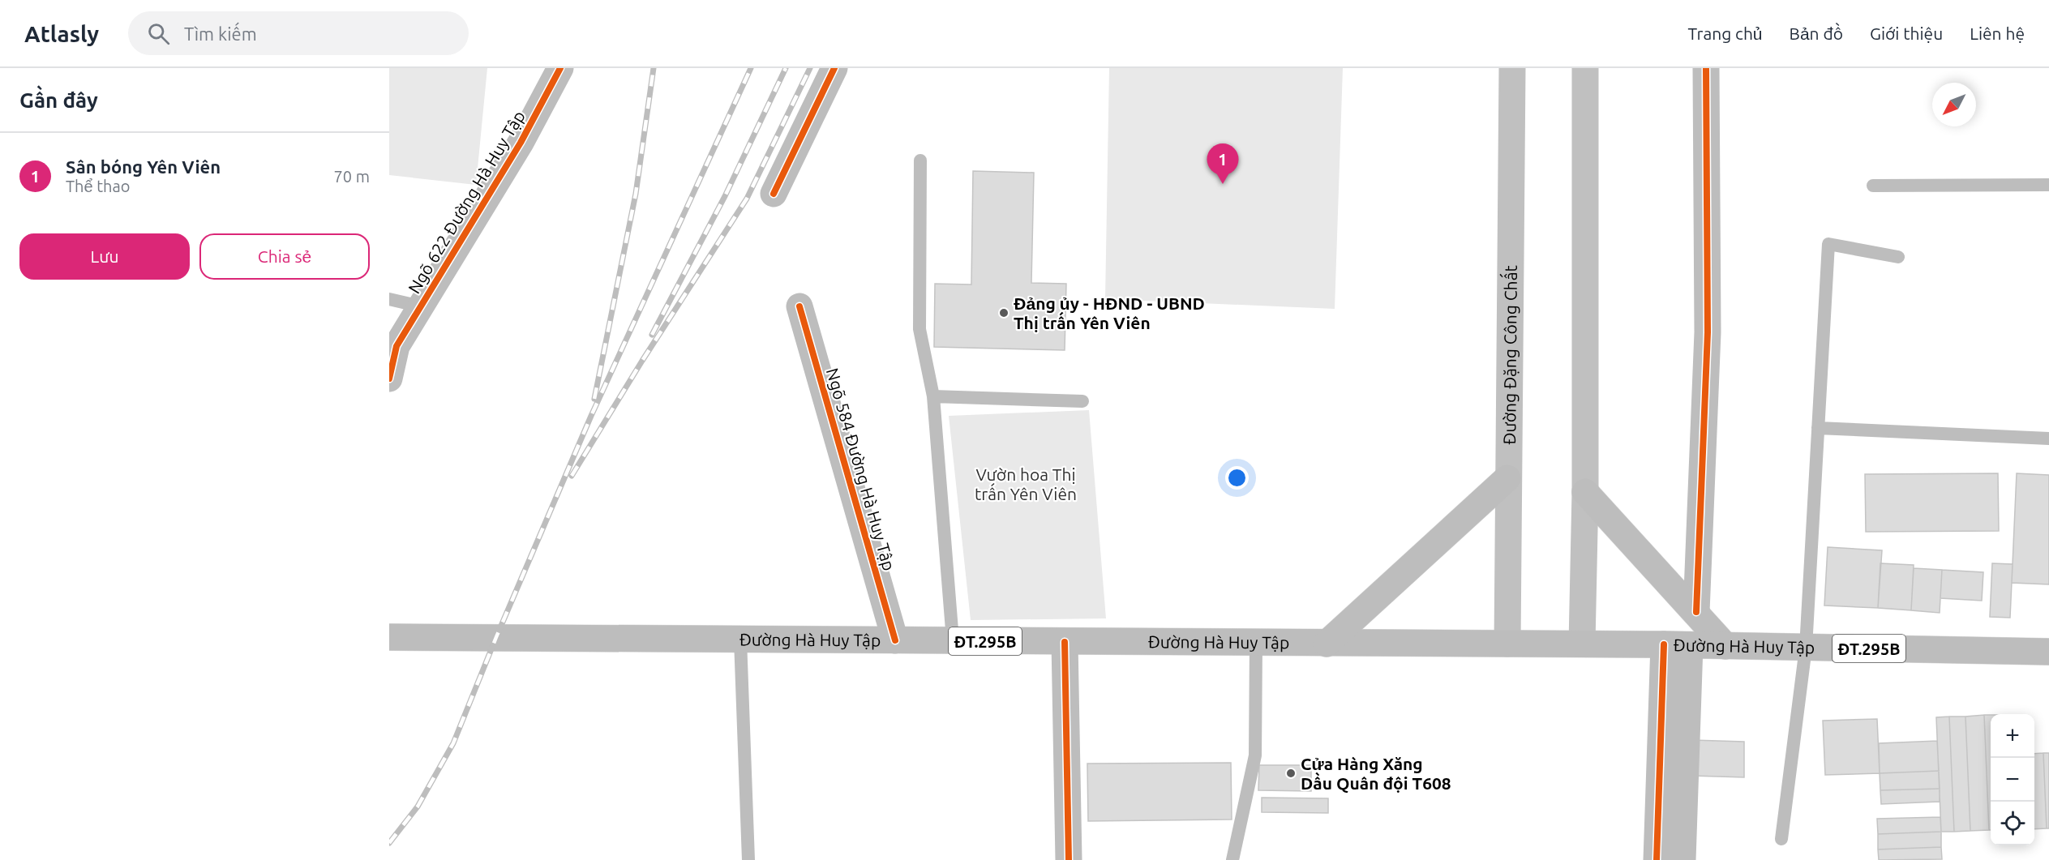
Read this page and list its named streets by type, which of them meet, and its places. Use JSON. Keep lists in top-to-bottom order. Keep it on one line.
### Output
{"streets":{"main road":["Ngõ 622 Đường Hà Huy Tập","Đường Đặng Công Chất","Ngõ 584 Đường Hà Huy Tập","Đường Hà Huy Tập","ĐT.295B"]},"crossings":[["Đường Đặng Công Chất","Đường Hà Huy Tập"],["Ngõ 584 Đường Hà Huy Tập","Đường Hà Huy Tập"]],"parks":["Vườn hoa Thị trấn Yên Viên"],"places":["Đảng ủy - HĐND - UBND Thị trấn Yên Viên","Cửa Hàng Xăng Dầu Quân đội T608"],"north":"bottom left","page":{"header":"Atlasly","search":"Tìm kiếm","nav":["Trang chủ","Bản đồ","Giới thiệu","Liên hệ"],"heading":"Gần đây","list":[{"mark":"1","name":"Sân bóng Yên Viên","note":"Thể thao","value":"70 m"}],"pins":"1","buttons":["Lưu","Chia sẻ"],"map_buttons":["+","−"]}}
